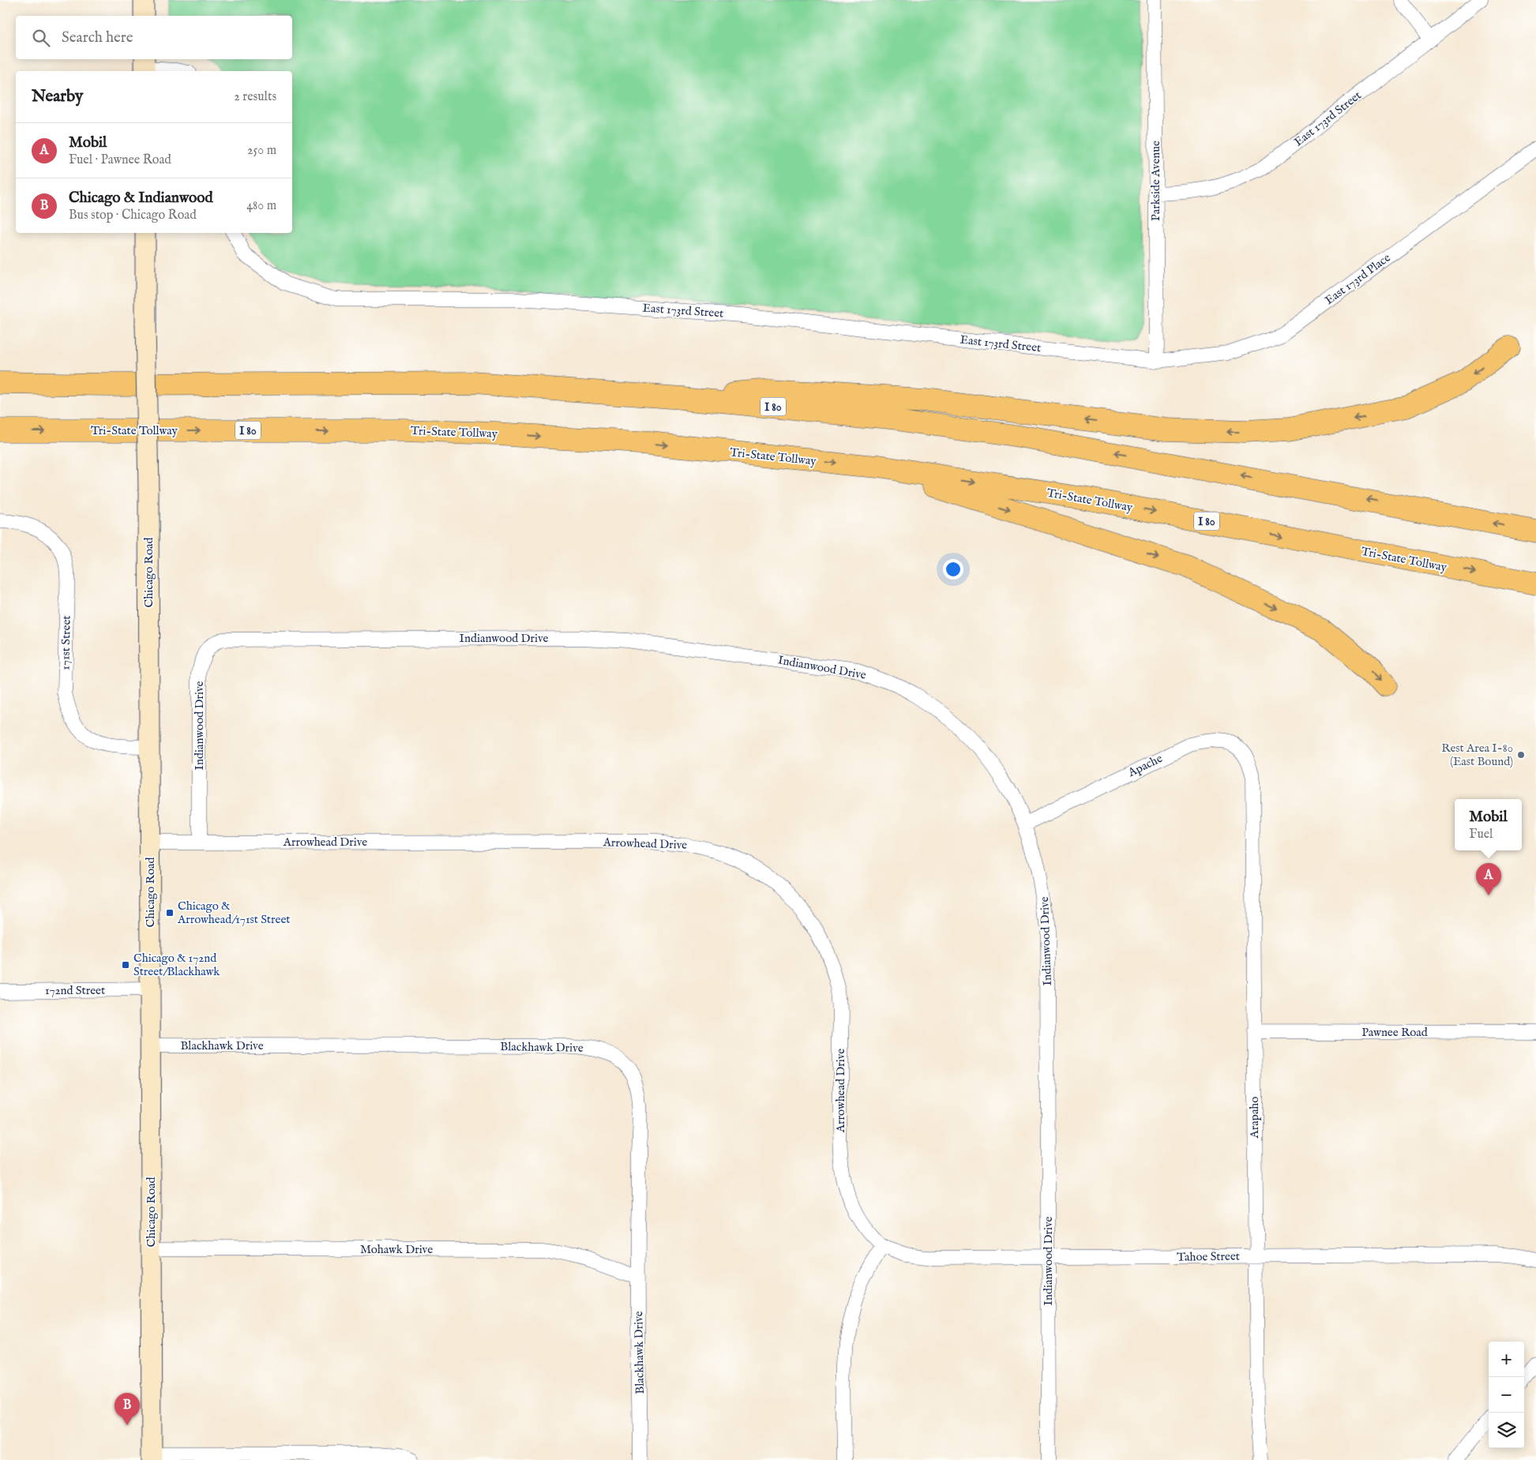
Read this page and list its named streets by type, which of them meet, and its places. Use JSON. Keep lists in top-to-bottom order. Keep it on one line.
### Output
{"streets":{"highway":["I 80","Tri-State Tollway"],"street":["East 173rd Street","Parkside Avenue","East 173rd Place","Chicago Road","Indianwood Drive","171st Street","Apache","Arrowhead Drive","172nd Street","Pawnee Road","Blackhawk Drive","Arapaho","Mohawk Drive","Tahoe Street"]},"crossings":[["East 173rd Street","Parkside Avenue"],["East 173rd Street","East 173rd Place"],["Parkside Avenue","East 173rd Place"],["Chicago Road","171st Street"],["Chicago Road","Arrowhead Drive"],["Chicago Road","172nd Street"],["Chicago Road","Blackhawk Drive"],["Chicago Road","Mohawk Drive"],["Indianwood Drive","Apache"],["Indianwood Drive","Arrowhead Drive"],["Indianwood Drive","Tahoe Street"],["Apache","Arapaho"],["Arrowhead Drive","Tahoe Street"],["Pawnee Road","Arapaho"],["Blackhawk Drive","Mohawk Drive"],["Arapaho","Tahoe Street"]],"places":{"other":["Rest Area I-80 (East Bound)"],"transit":["Chicago & Arrowhead/171st Street","Chicago & 172nd Street/Blackhawk"]},"page":{"search":"Search here","heading":["Nearby","2 results"],"list":[{"mark":"A","name":"Mobil","note":"Fuel · Pawnee Road","value":"250 m"},{"mark":"B","name":"Chicago & Indianwood","note":"Bus stop · Chicago Road","value":"480 m"}],"popup":["Mobil","Fuel"],"pins":["A","B"],"map_buttons":["+","−"]}}
